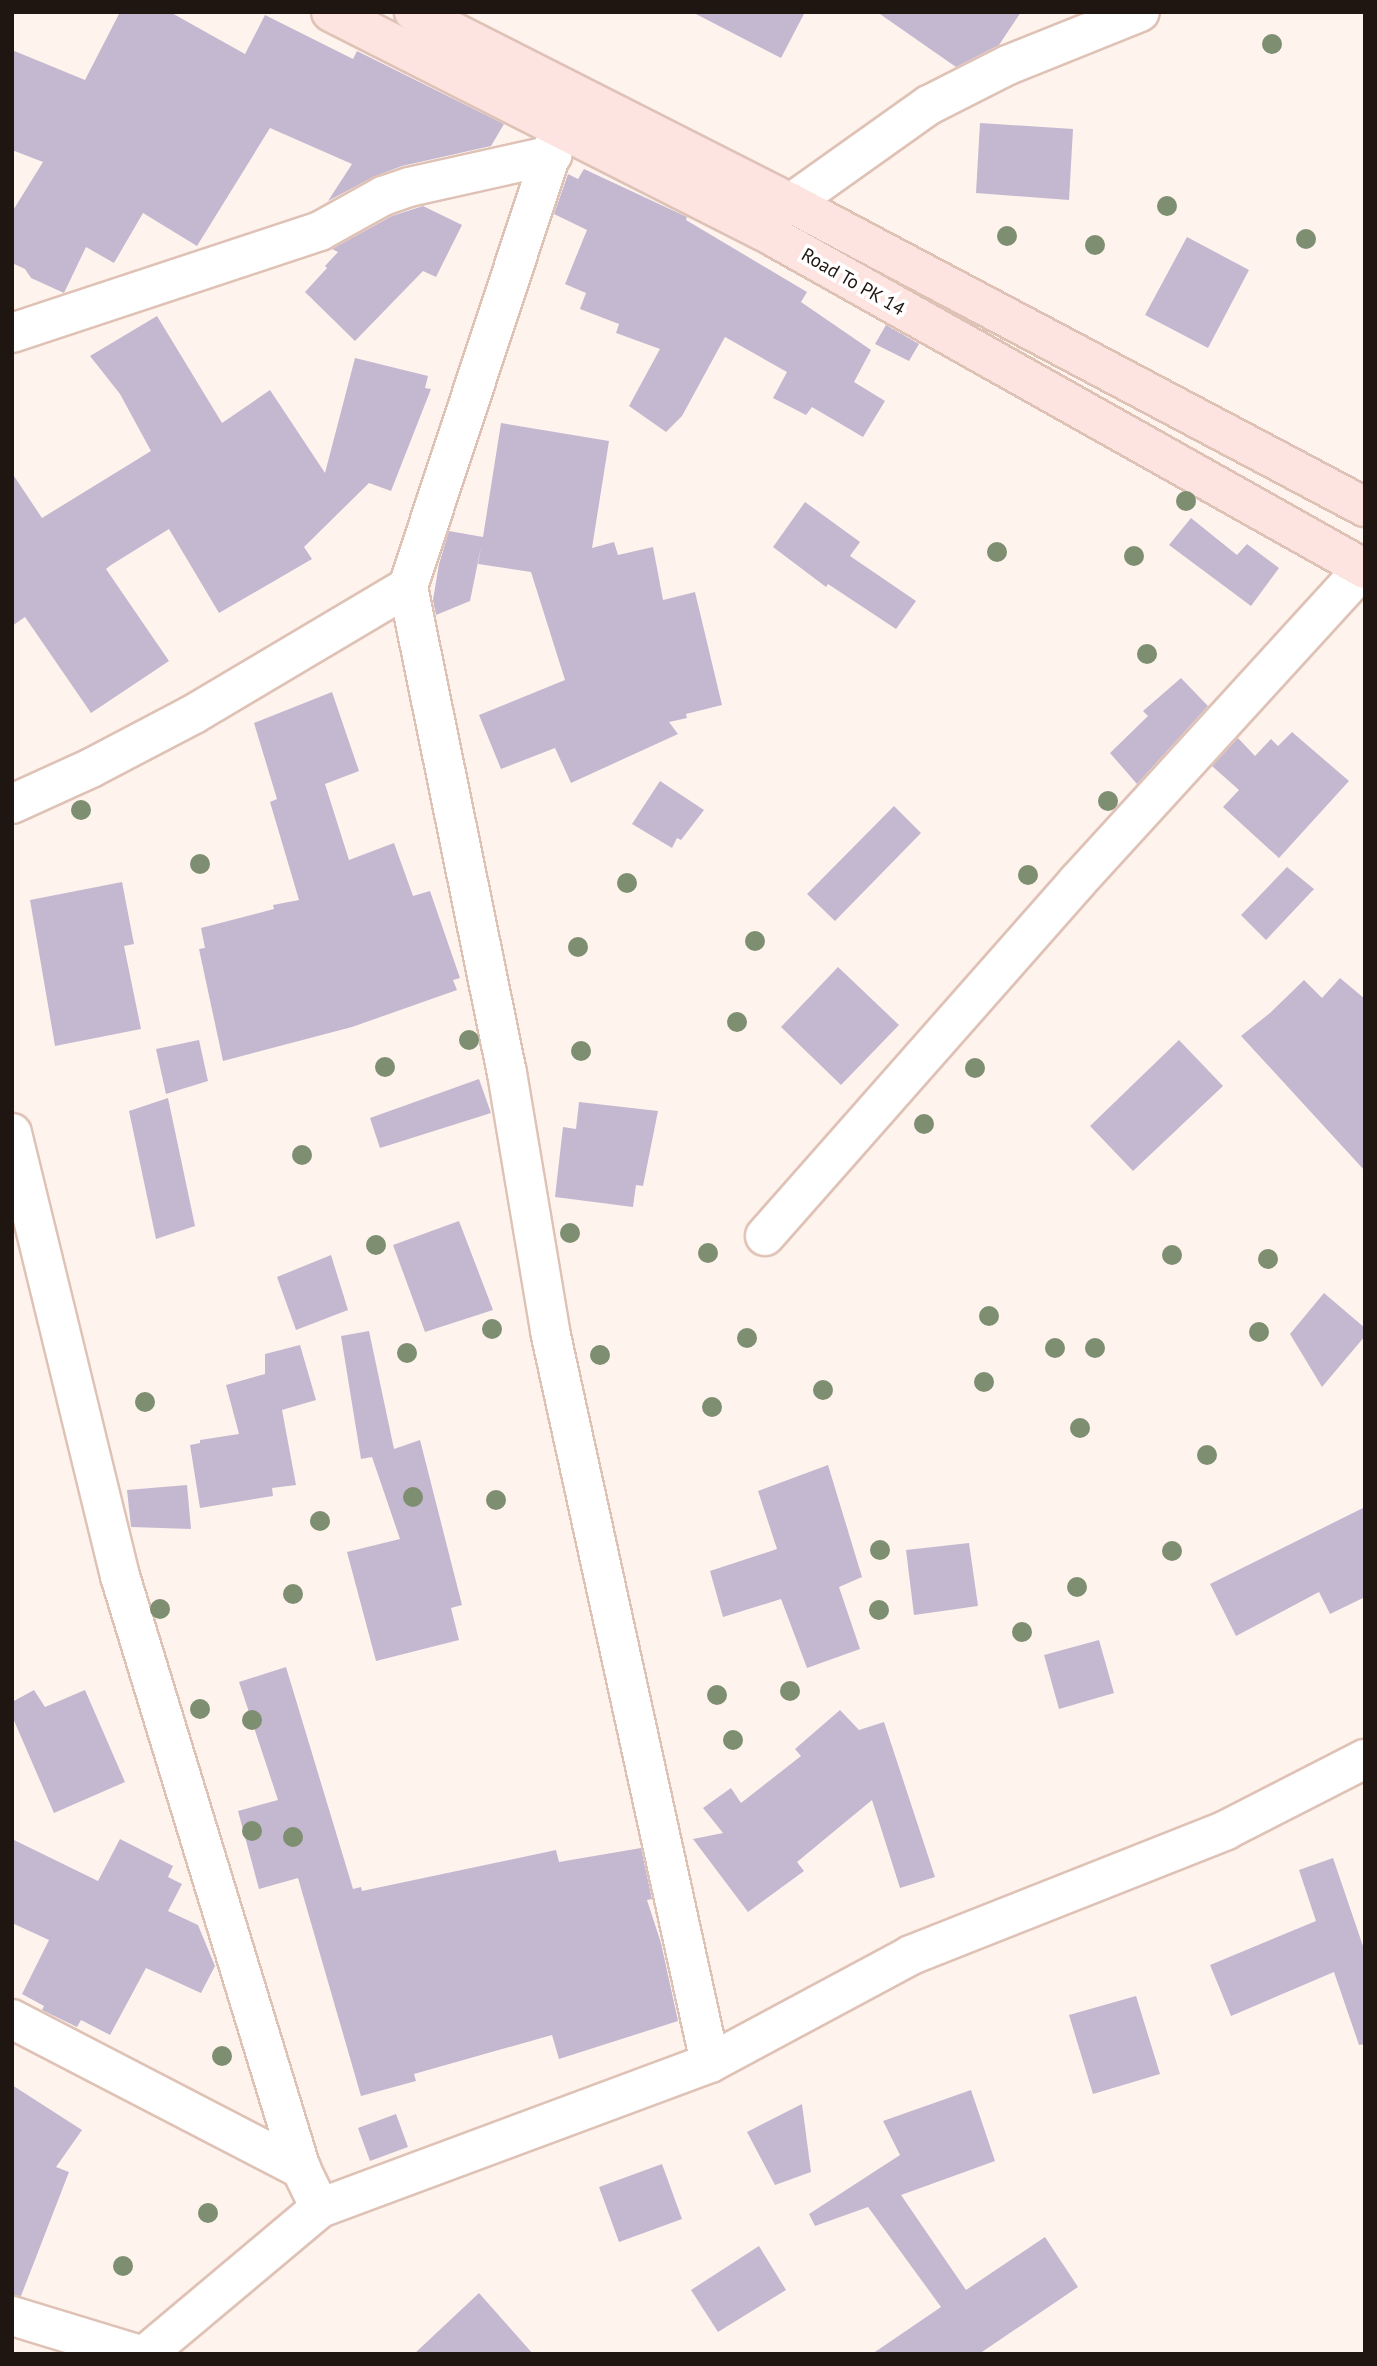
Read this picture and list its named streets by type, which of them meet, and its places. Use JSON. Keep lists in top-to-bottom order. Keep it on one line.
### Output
{"streets":{"main road":["Road To PK 14"]}}
